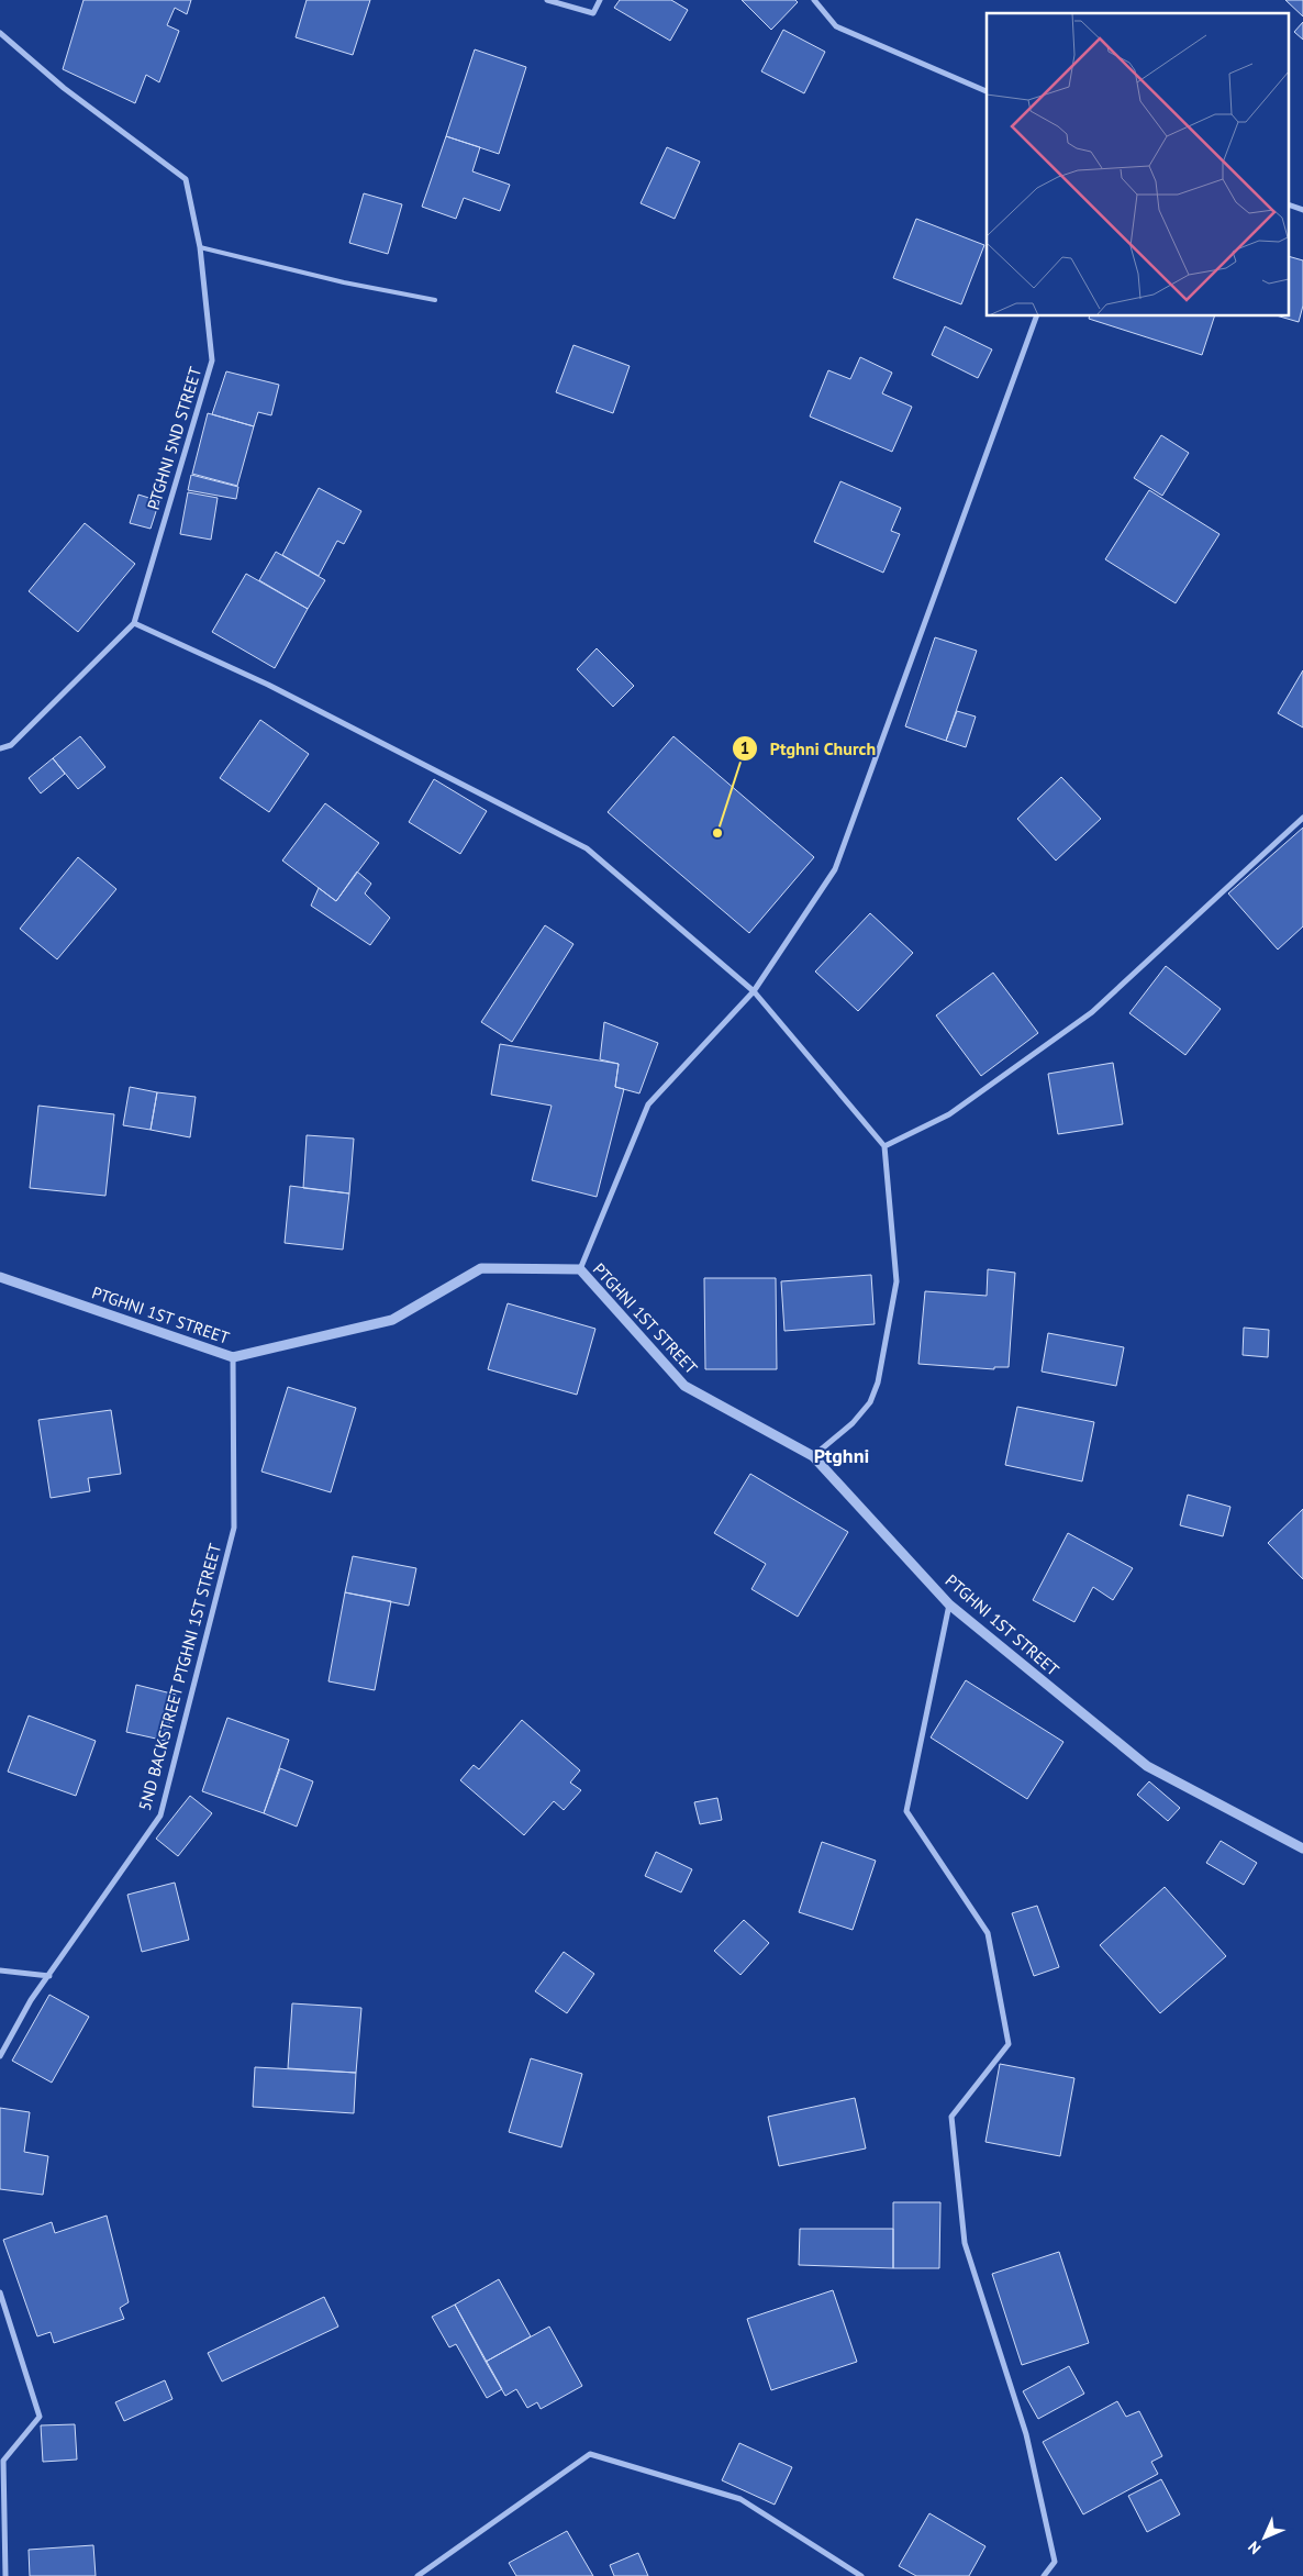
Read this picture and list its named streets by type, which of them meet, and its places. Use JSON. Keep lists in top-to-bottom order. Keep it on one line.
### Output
{"streets":{"street":["PTGHNI 5ND STREET","PTGHNI 1ST STREET","5ND BACKSTREET PTGHNI 1ST STREET"]},"crossings":[["PTGHNI 1ST STREET","5ND BACKSTREET PTGHNI 1ST STREET"]],"districts":["Ptghni"],"places":["Ptghni Church"],"north":"bottom left"}
